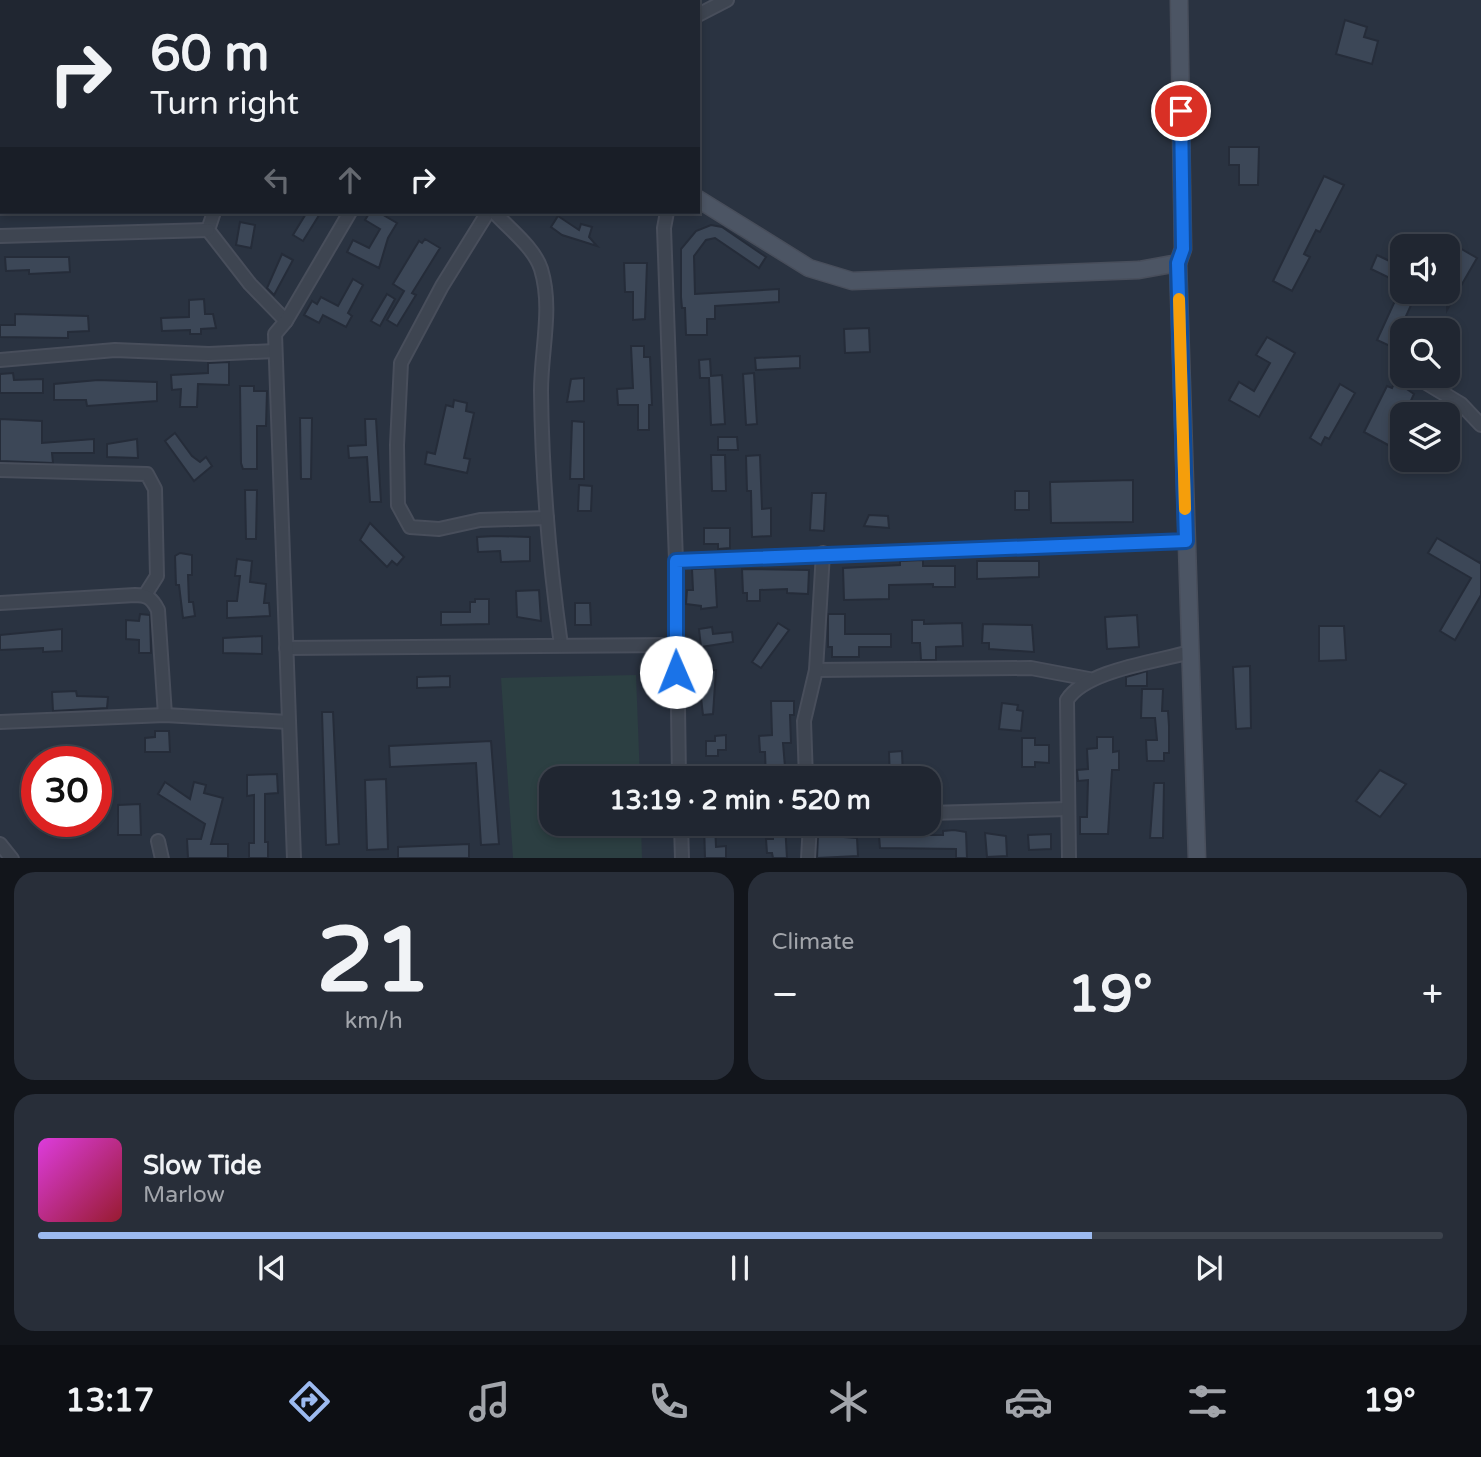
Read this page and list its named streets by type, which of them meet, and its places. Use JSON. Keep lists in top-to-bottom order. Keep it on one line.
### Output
{"page":{"turn":["60 m","Turn right"],"limit":"30","trip":"13:19 · 2 min · 520 m","tile":[["21","km/h"],"Climate"],"heat":["−","19°","+"],"song":["Slow Tide","Marlow"],"tabs":["13:17","19°"]}}
